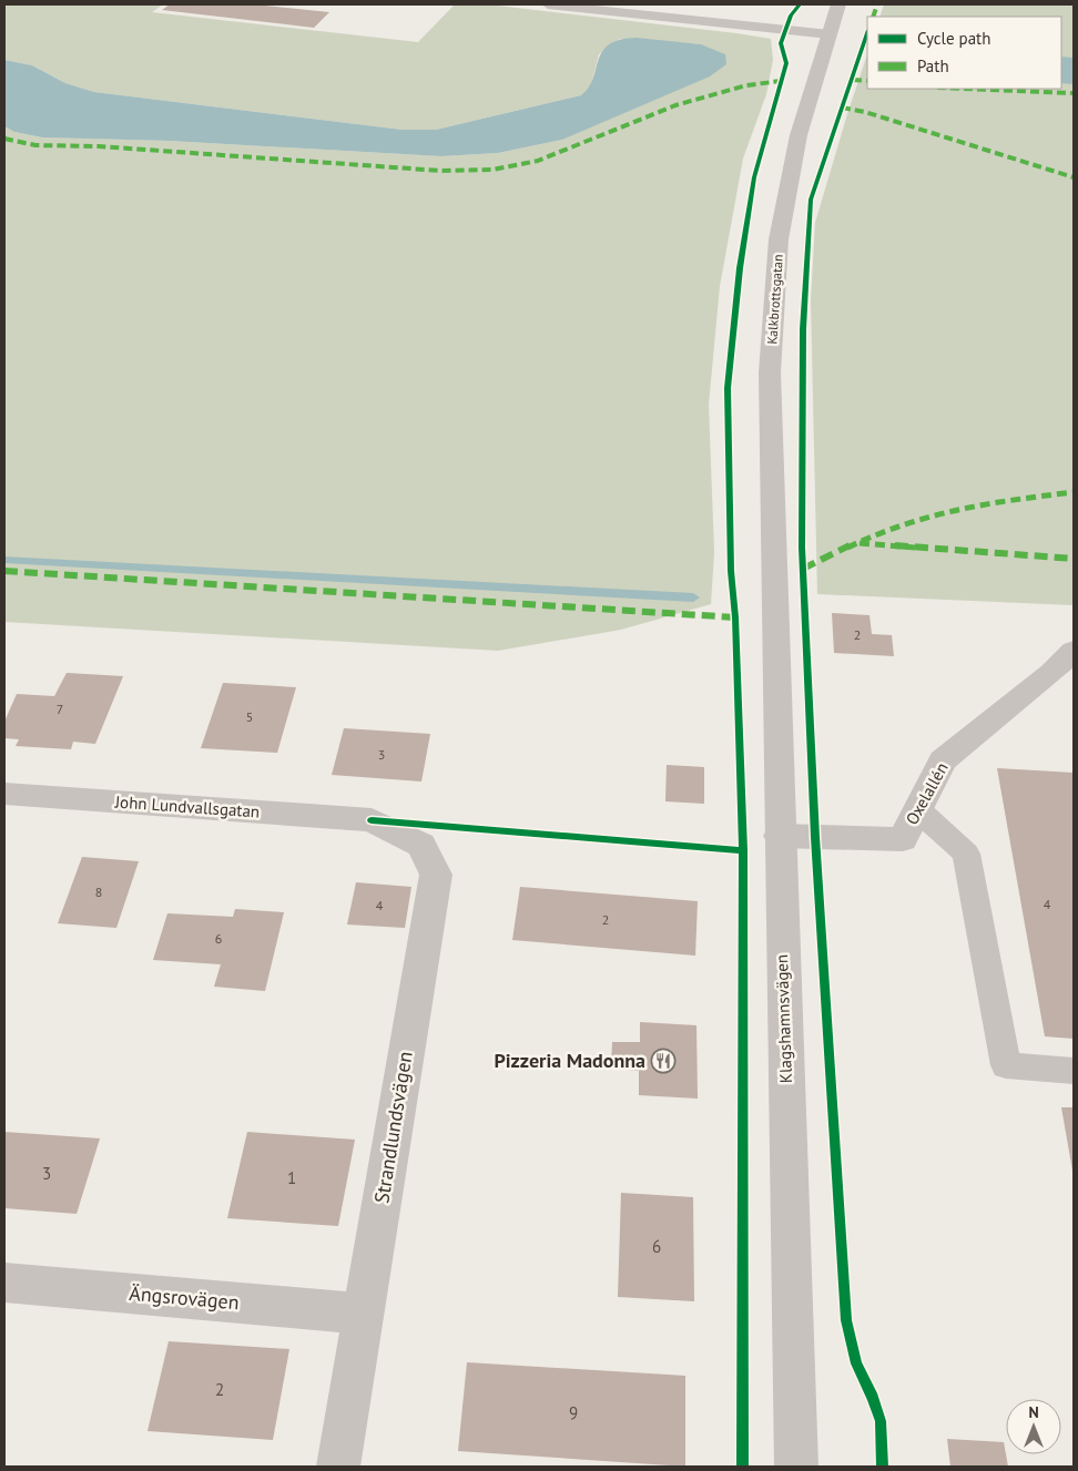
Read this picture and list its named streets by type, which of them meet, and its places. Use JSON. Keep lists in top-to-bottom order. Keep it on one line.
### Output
{"streets":{"street":["Kalkbrottsgatan","Oxelallén","John Lundvallsgatan","Klagshamnsvägen","Strandlundsvägen","Ängsrovägen"]},"crossings":[["Kalkbrottsgatan","Klagshamnsvägen"],["Oxelallén","Klagshamnsvägen"],["John Lundvallsgatan","Strandlundsvägen"],["Strandlundsvägen","Ängsrovägen"]],"places":{"restaurant":["Pizzeria Madonna"]},"house_numbers":["2","7","5","3","8","4","4","2","6","3","1","6","2","9"],"legend":["Cycle path","Path"],"north":"top"}
